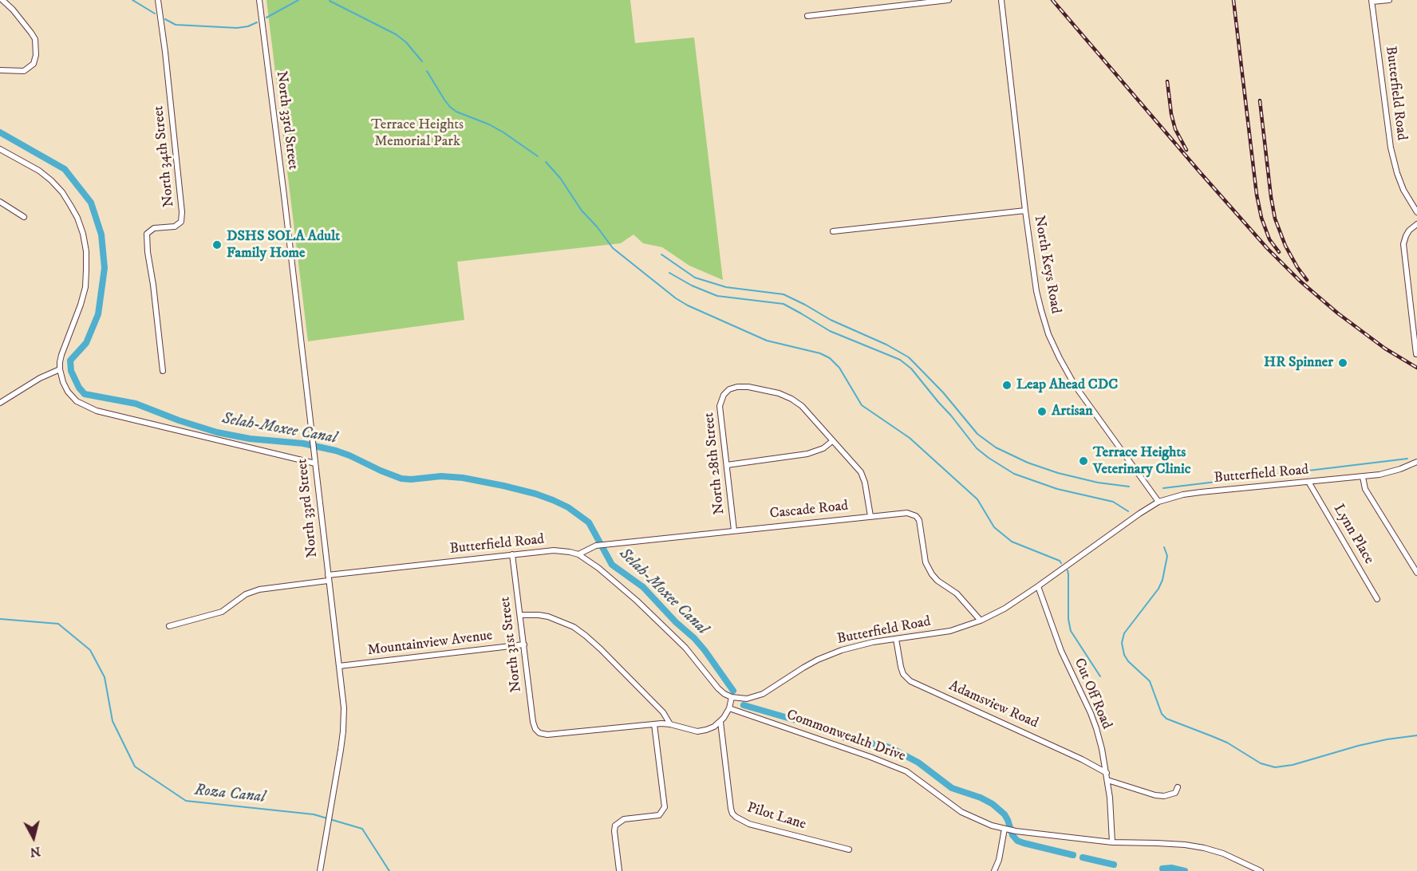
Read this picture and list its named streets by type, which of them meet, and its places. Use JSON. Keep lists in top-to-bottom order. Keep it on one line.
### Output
{"streets":{"street":["Butterfield Road","North 33rd Street","North 34th Street","North Keys Road","North 28th Street","Cascade Road","Lynn Place","Mountainview Avenue","North 31st Street","Cut Off Road","Adamsview Road","Commonwealth Drive","Pilot Lane"]},"crossings":[["Butterfield Road","North 33rd Street"],["Butterfield Road","North Keys Road"],["Butterfield Road","Cascade Road"],["Butterfield Road","Lynn Place"],["Butterfield Road","North 31st Street"],["Butterfield Road","Cut Off Road"],["Butterfield Road","Adamsview Road"],["North 33rd Street","Mountainview Avenue"],["North 28th Street","Cascade Road"],["Mountainview Avenue","North 31st Street"],["Cut Off Road","Adamsview Road"],["Cut Off Road","Commonwealth Drive"]],"water":["Selah-Moxee Canal","Roza Canal"],"parks":["Terrace Heights Memorial Park"],"places":["DSHS SOLA Adult Family Home","HR Spinner","Leap Ahead CDC","Artisan","Terrace Heights Veterinary Clinic"],"north":"bottom"}
